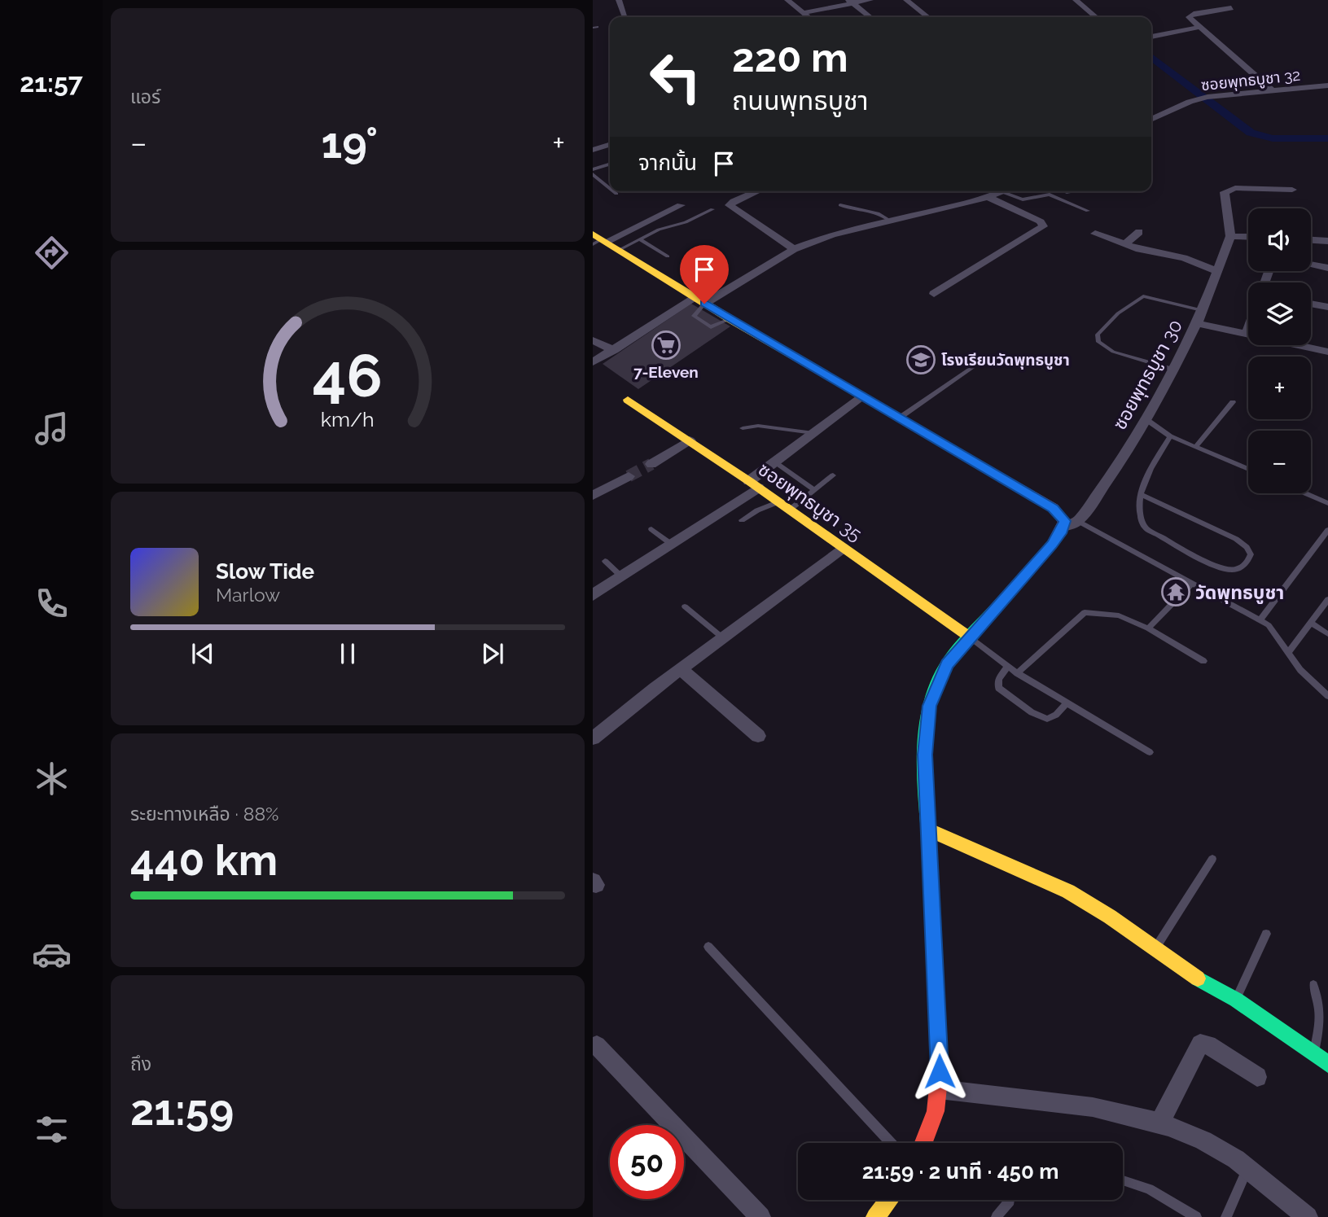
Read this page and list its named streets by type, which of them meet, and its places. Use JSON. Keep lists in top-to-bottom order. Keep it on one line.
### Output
{"streets":{"main road":["ซอยพุทธบูชา 35"],"street":["ซอยพุทธบูชา 32","ซอยพุทธบูชา 30"]},"places":{"supermarket":["7-Eleven"],"school or university":["โรงเรียนวัดพุทธบูชา"],"temple":["วัดพุทธบูชา"]},"page":{"tabs":"21:57","tile":["แอร์",["ระยะทางเหลือ · 88%","440 km"],["ถึง","21:59"]],"turn":["220 m","ถนนพุทธบูชา"],"heat":["−","19°","+"],"then":"จากนั้น","map_buttons":["+","−"],"song":["Slow Tide","Marlow"],"limit":"50","trip":"21:59 · 2 นาที · 450 m","gauge":["46","km/h"]}}
